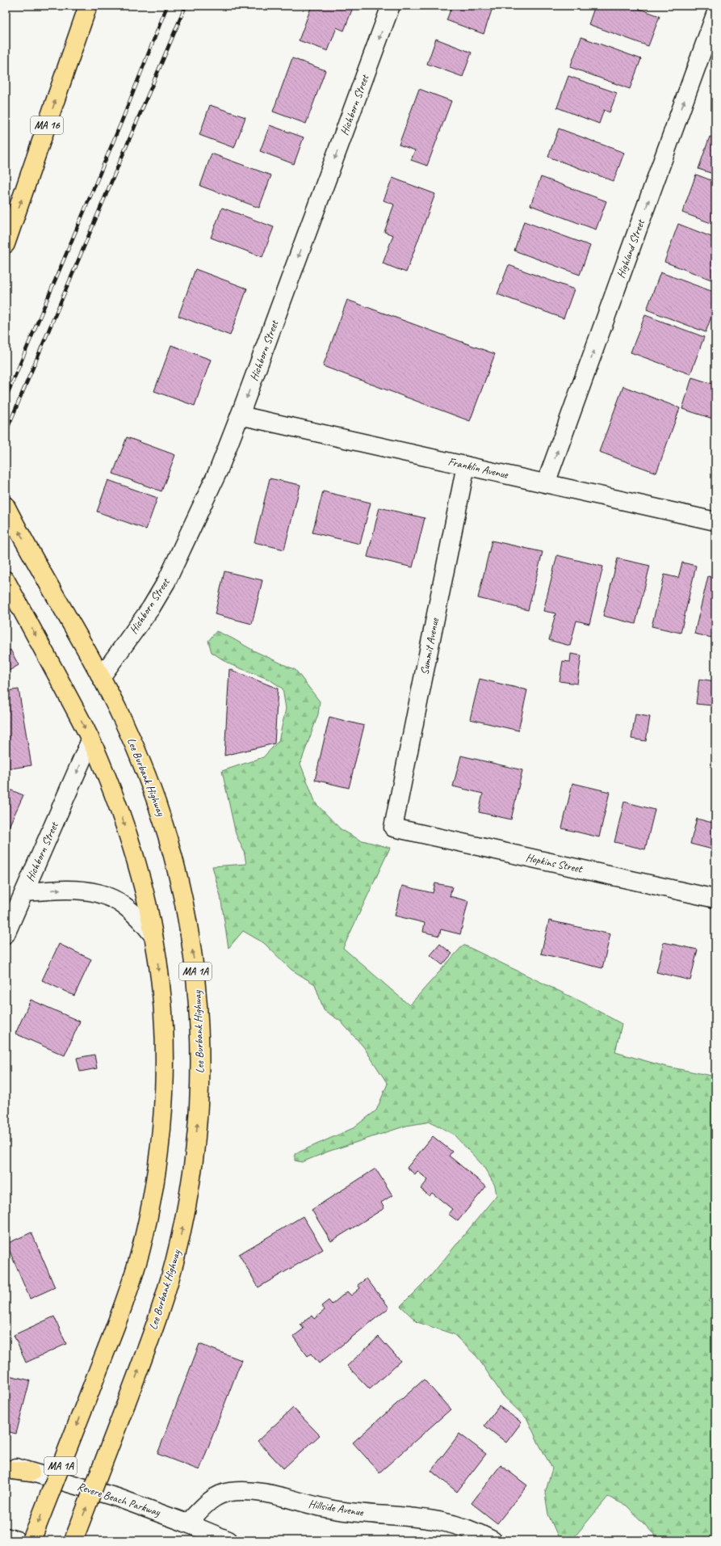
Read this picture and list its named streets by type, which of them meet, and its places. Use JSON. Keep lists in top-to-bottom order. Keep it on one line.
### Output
{"streets":{"highway":["MA 16","Lee Burbank Highway","MA 1A"],"street":["Hichborn Street","Highland Street","Franklin Avenue","Summit Avenue","Hopkins Street","Revere Beach Parkway","Hillside Avenue"]},"crossings":[["Hichborn Street","Franklin Avenue"],["Hichborn Street","Lee Burbank Highway"],["Hichborn Street","MA 1A"],["Highland Street","Franklin Avenue"],["Franklin Avenue","Summit Avenue"],["Summit Avenue","Hopkins Street"],["Revere Beach Parkway","Hillside Avenue"]],"one_way":["Hichborn Street","Highland Street"]}
